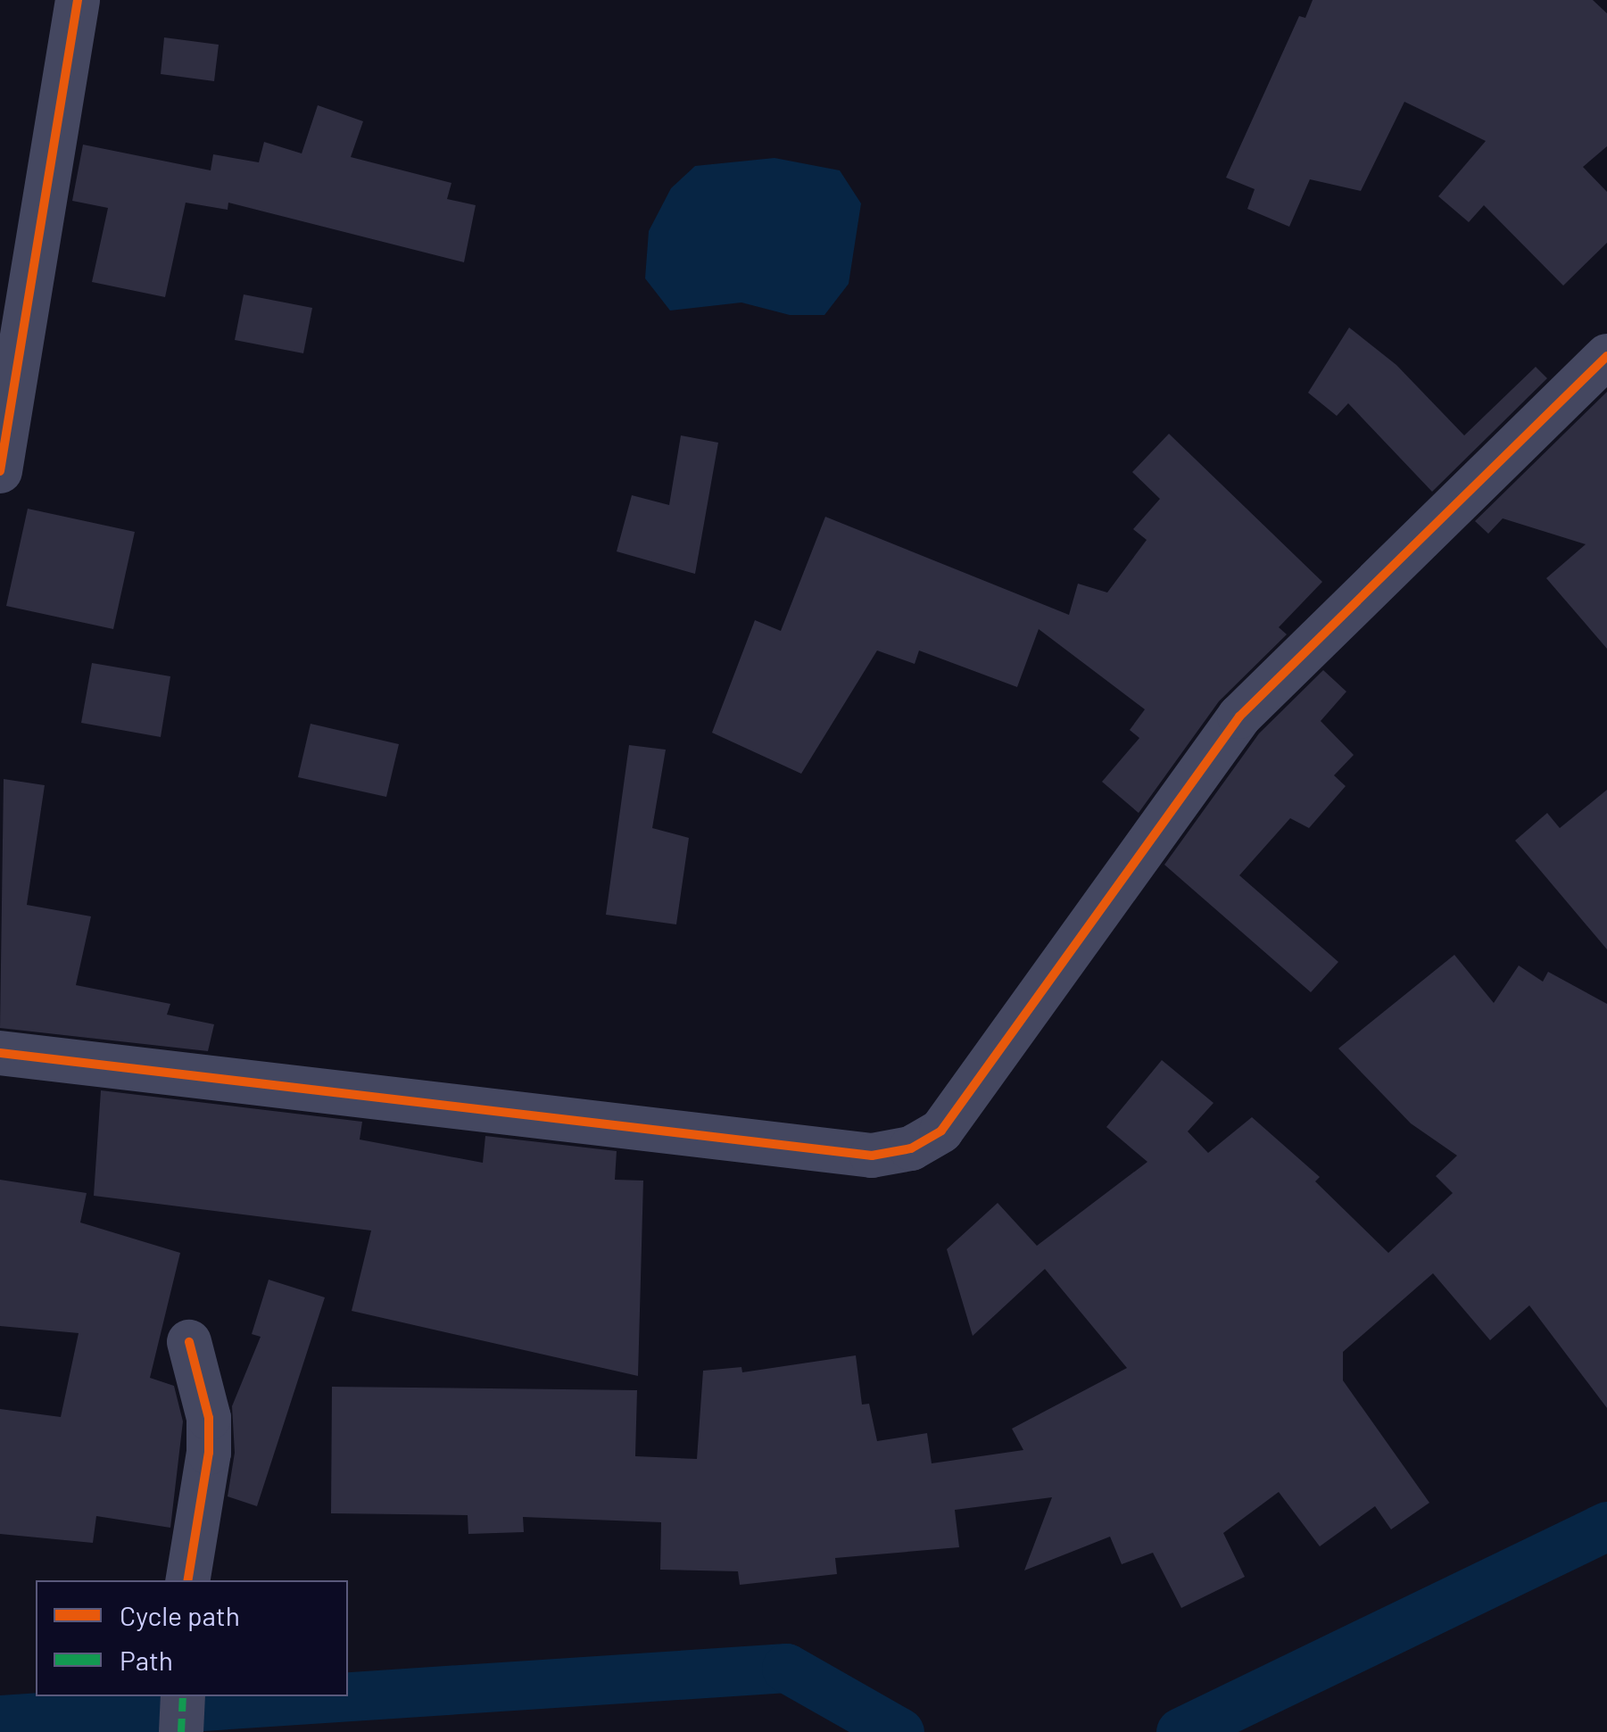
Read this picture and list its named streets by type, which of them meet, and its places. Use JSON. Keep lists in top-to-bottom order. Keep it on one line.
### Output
{"legend":["Cycle path","Path"]}
